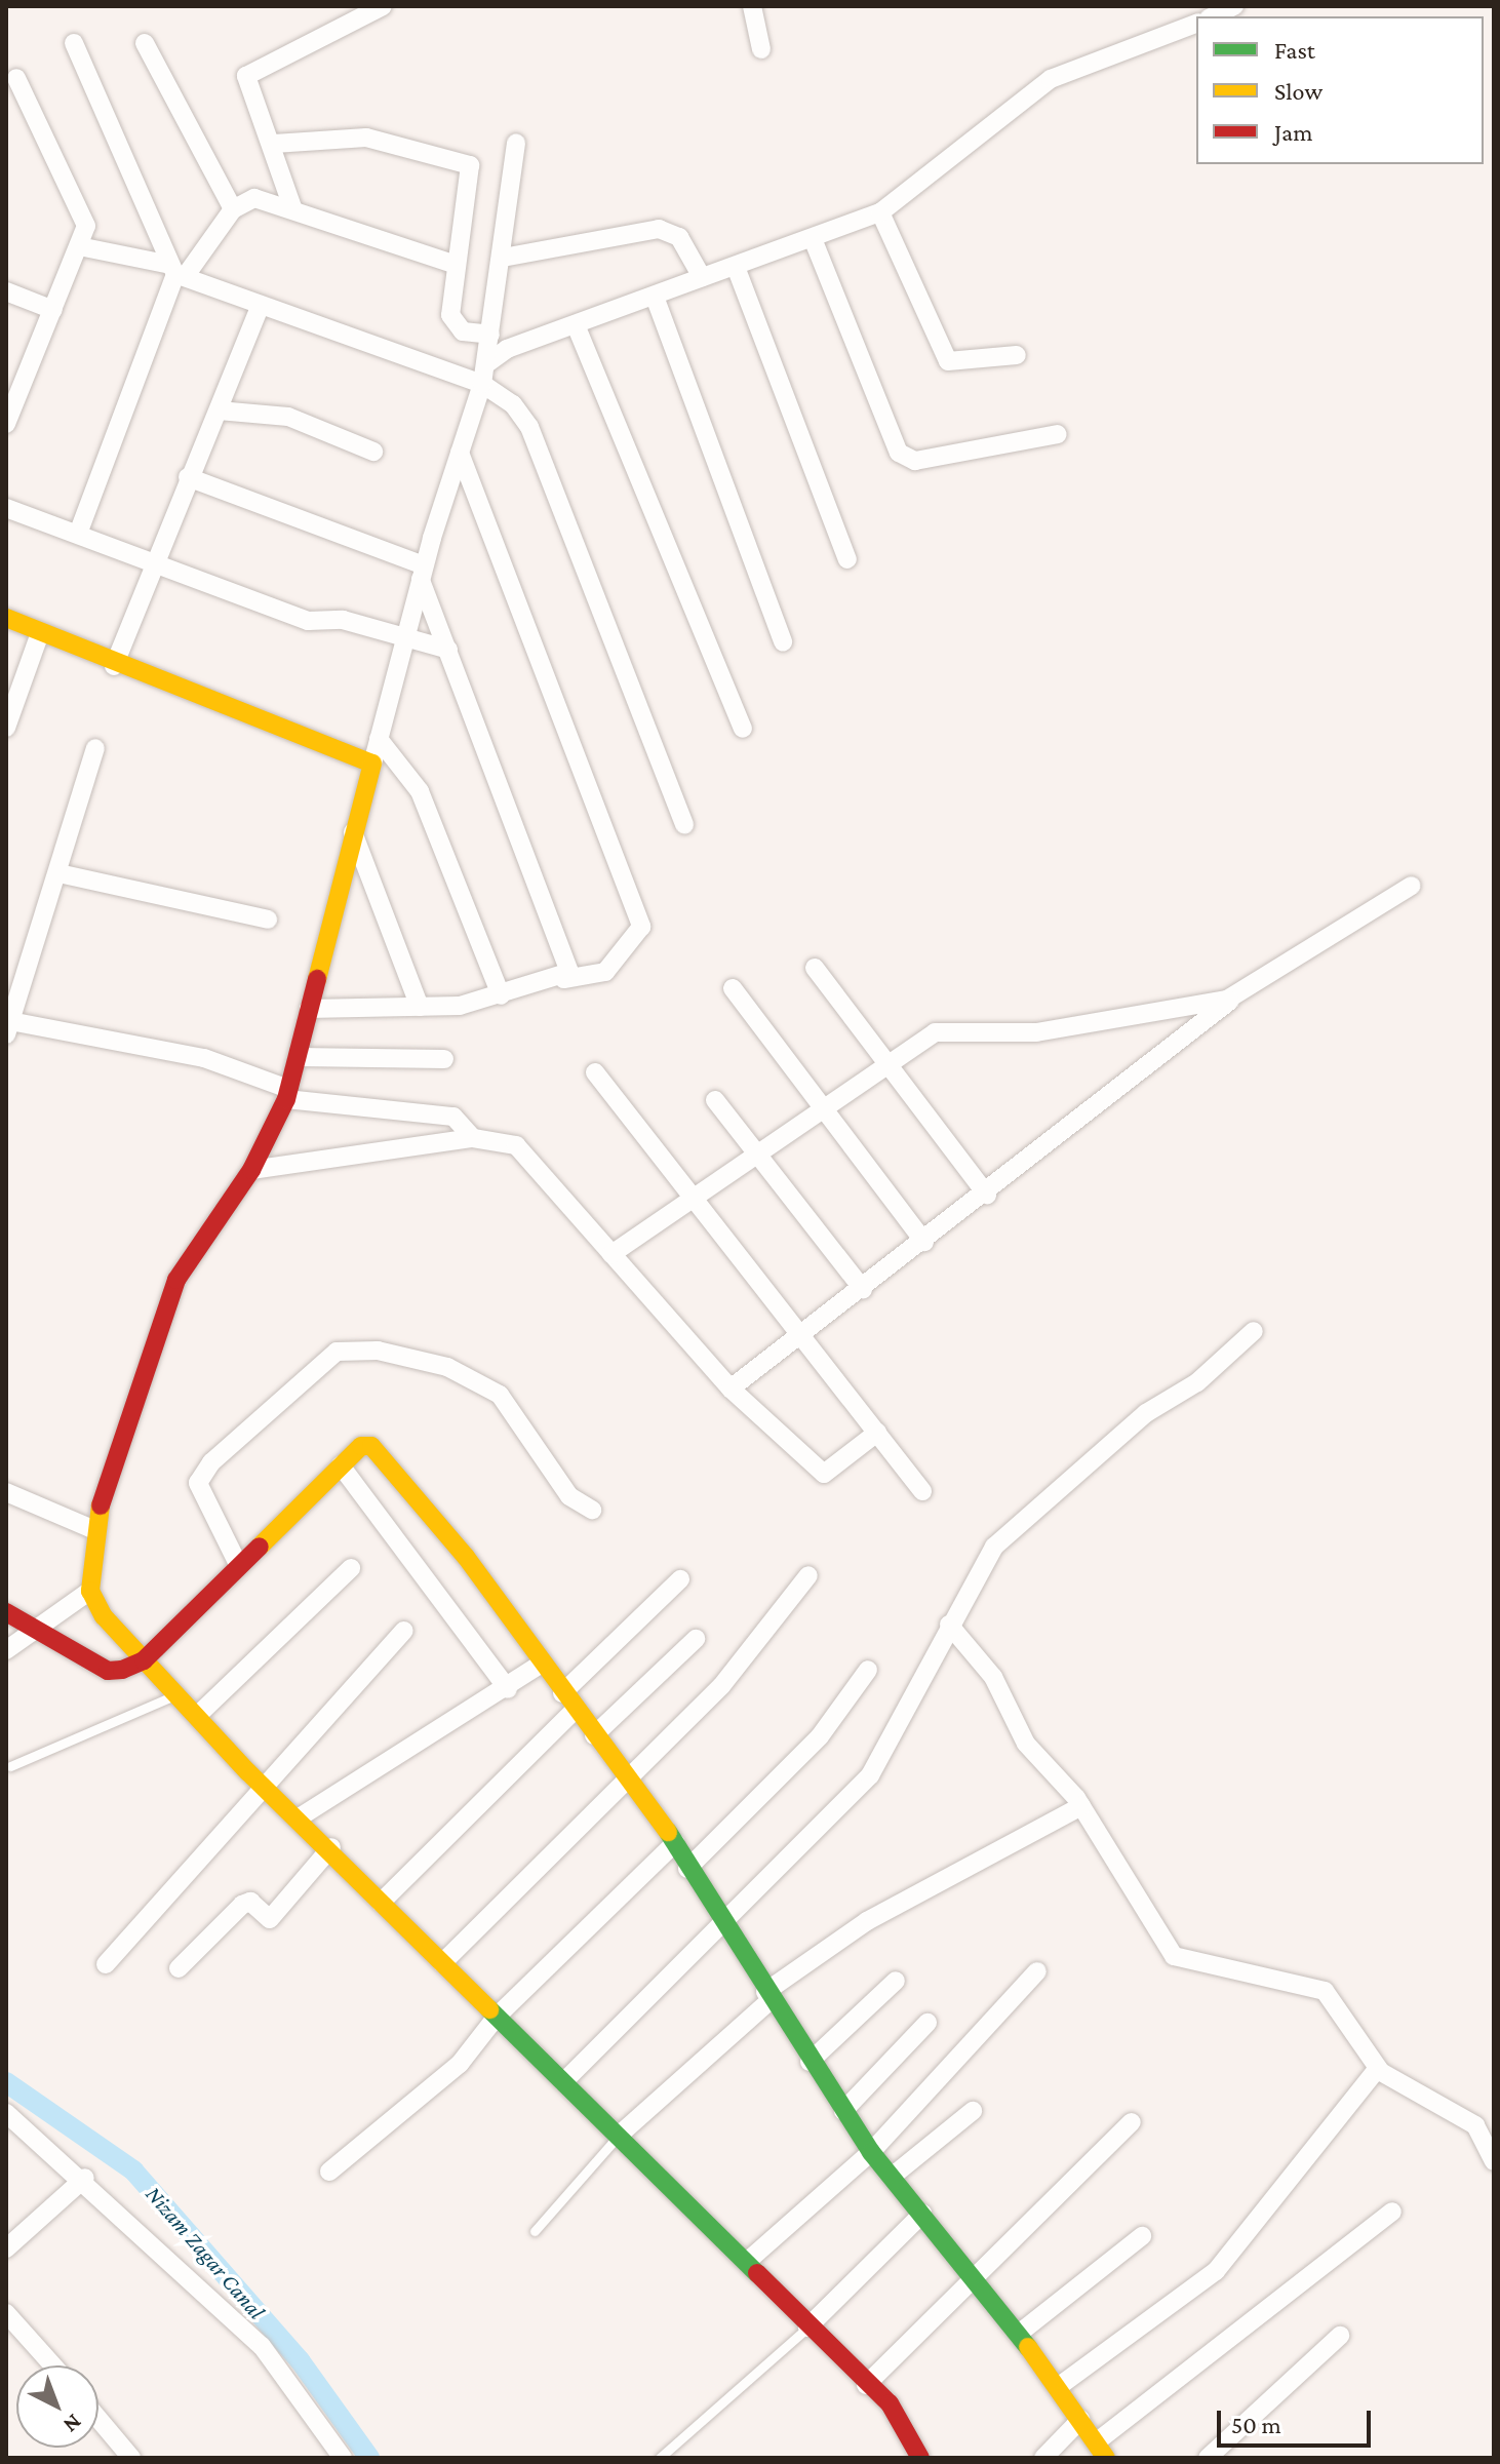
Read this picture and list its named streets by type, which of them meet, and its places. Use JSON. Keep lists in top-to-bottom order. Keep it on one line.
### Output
{"water":["Nizam Zagar Canal"],"legend":["Fast","Slow","Jam"],"scale_bar":"50 m","north":"bottom right"}
